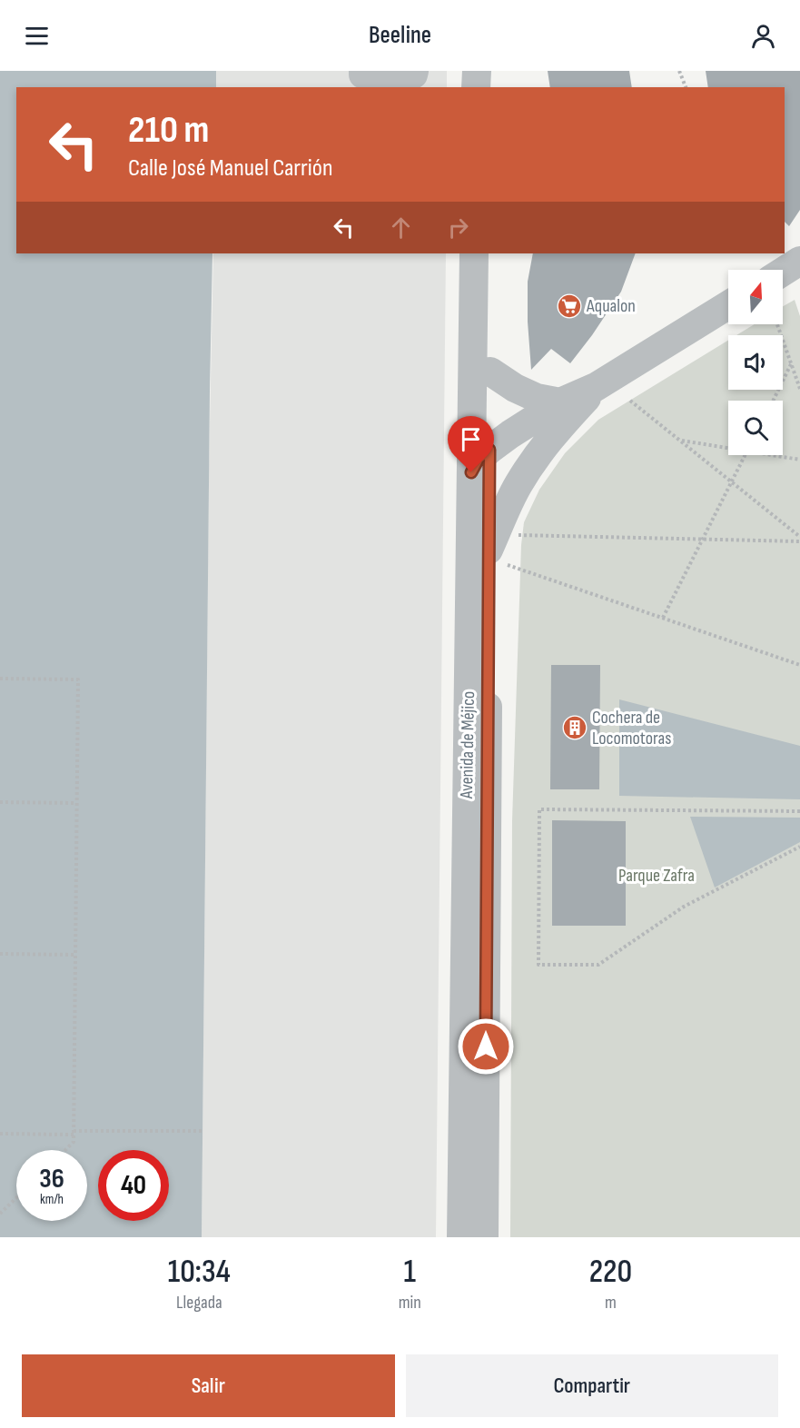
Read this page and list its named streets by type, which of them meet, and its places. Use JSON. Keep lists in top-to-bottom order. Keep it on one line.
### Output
{"streets":{"street":["Avenida de Méjico"]},"parks":["Parque Zafra"],"places":{"supermarket":["Aqualon"],"building":["Cochera de Locomotoras"]},"north":"top","page":{"header":"Beeline","turn":["210 m","Calle José Manuel Carrión"],"speed":"36 km/h","limit":"40","eta":["10:34","Llegada","1","min","220","m"],"buttons":["Salir","Compartir"]}}
